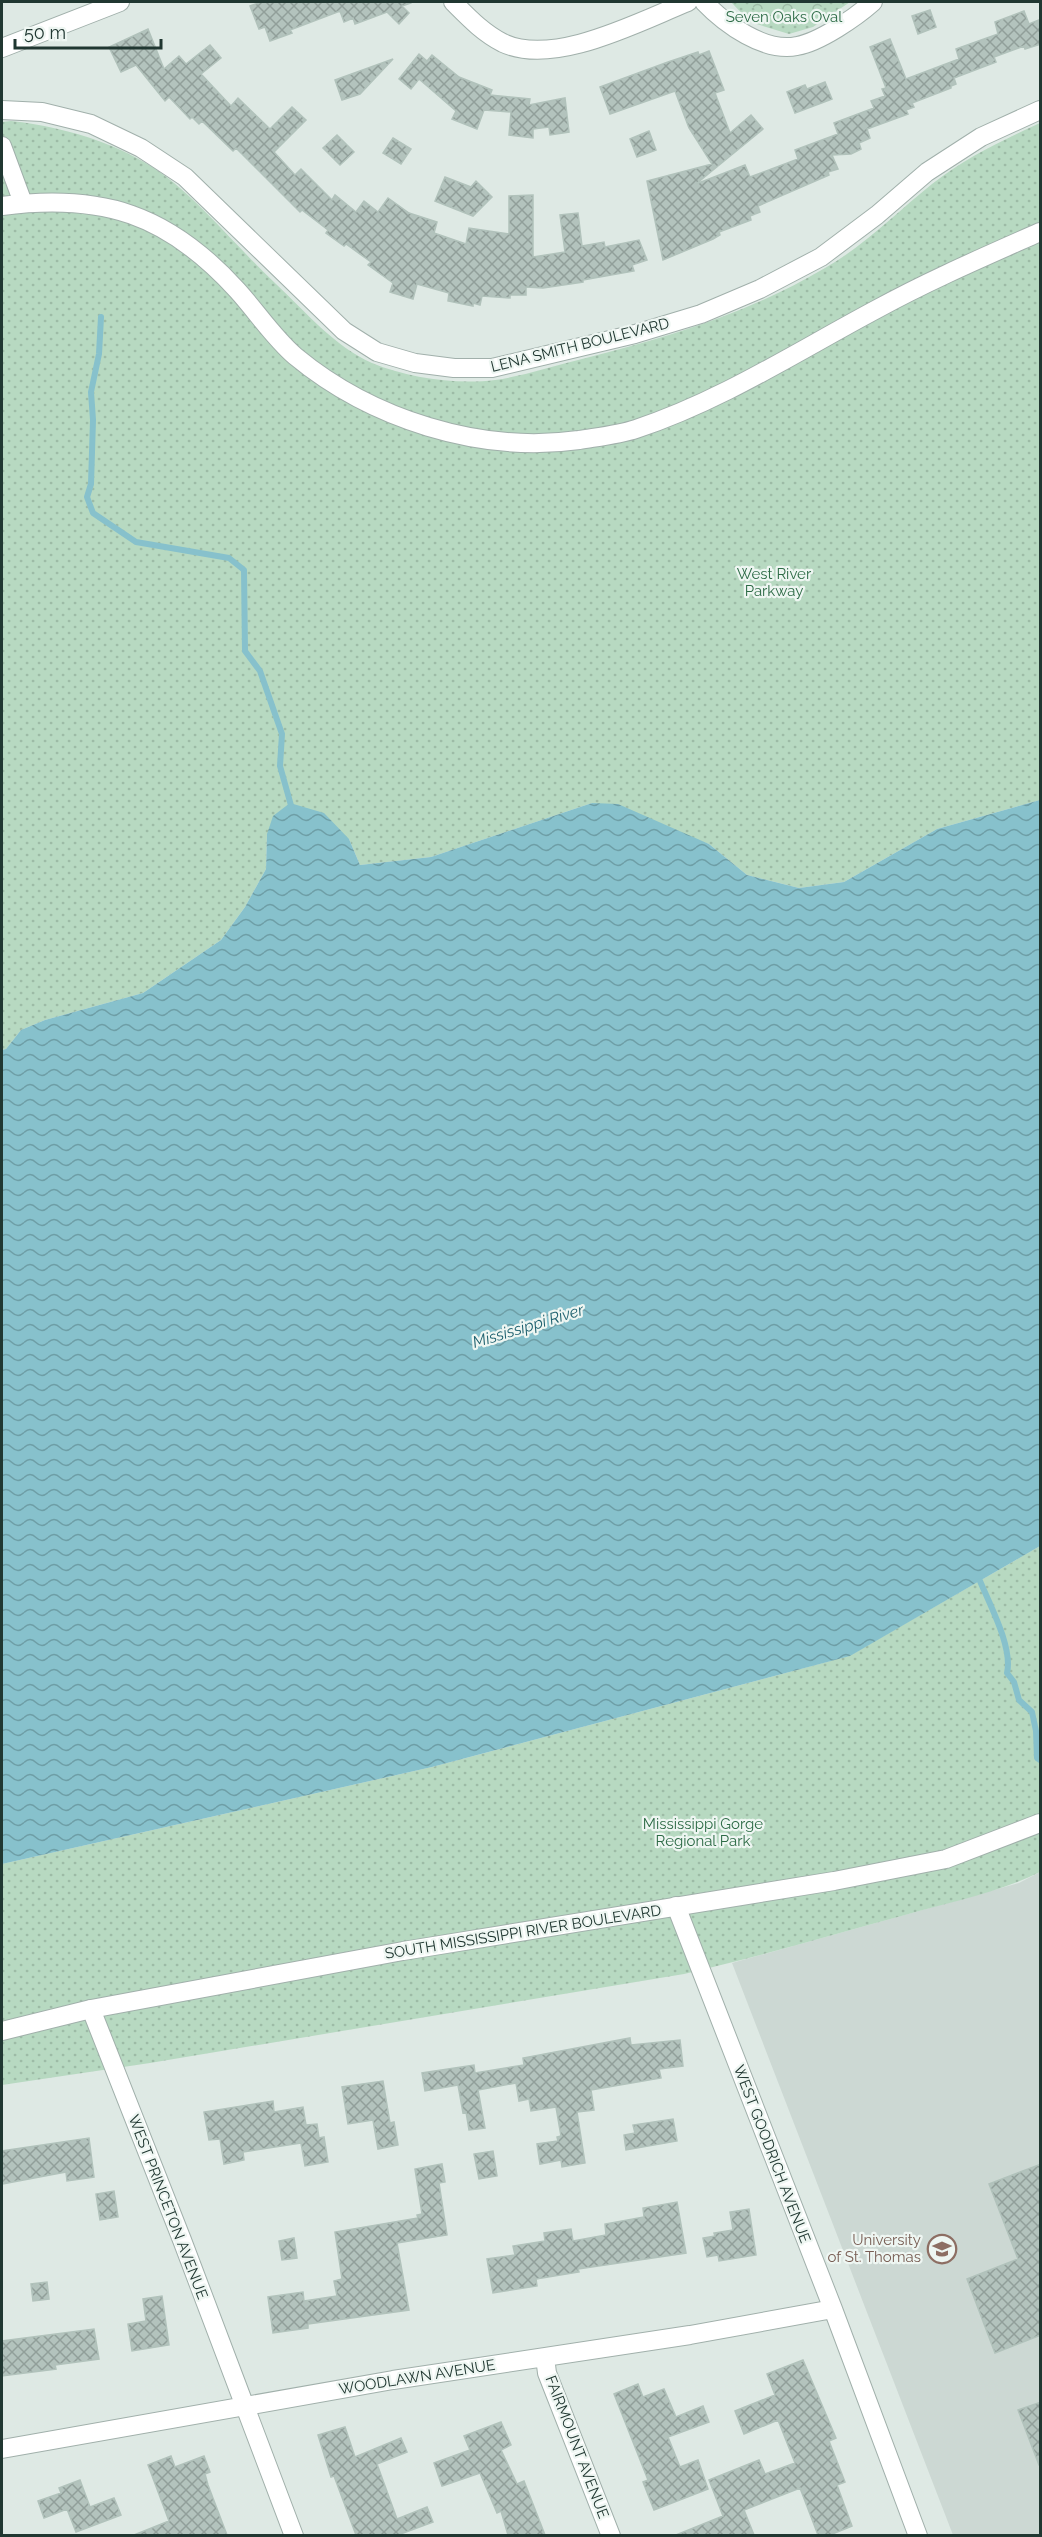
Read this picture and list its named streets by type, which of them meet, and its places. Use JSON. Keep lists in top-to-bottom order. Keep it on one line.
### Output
{"streets":{"street":["LENA SMITH BOULEVARD","SOUTH MISSISSIPPI RIVER BOULEVARD","WEST GOODRICH AVENUE","WEST PRINCETON AVENUE","WOODLAWN AVENUE","FAIRMOUNT AVENUE"]},"crossings":[["SOUTH MISSISSIPPI RIVER BOULEVARD","WEST GOODRICH AVENUE"],["SOUTH MISSISSIPPI RIVER BOULEVARD","WEST PRINCETON AVENUE"],["WEST GOODRICH AVENUE","WOODLAWN AVENUE"],["WEST PRINCETON AVENUE","WOODLAWN AVENUE"],["WOODLAWN AVENUE","FAIRMOUNT AVENUE"]],"water":["Mississippi River"],"parks":["Seven Oaks Oval","West River Parkway","Mississippi Gorge Regional Park"],"places":{"school or university":["University of St. Thomas"]},"scale_bar":"50 m"}
